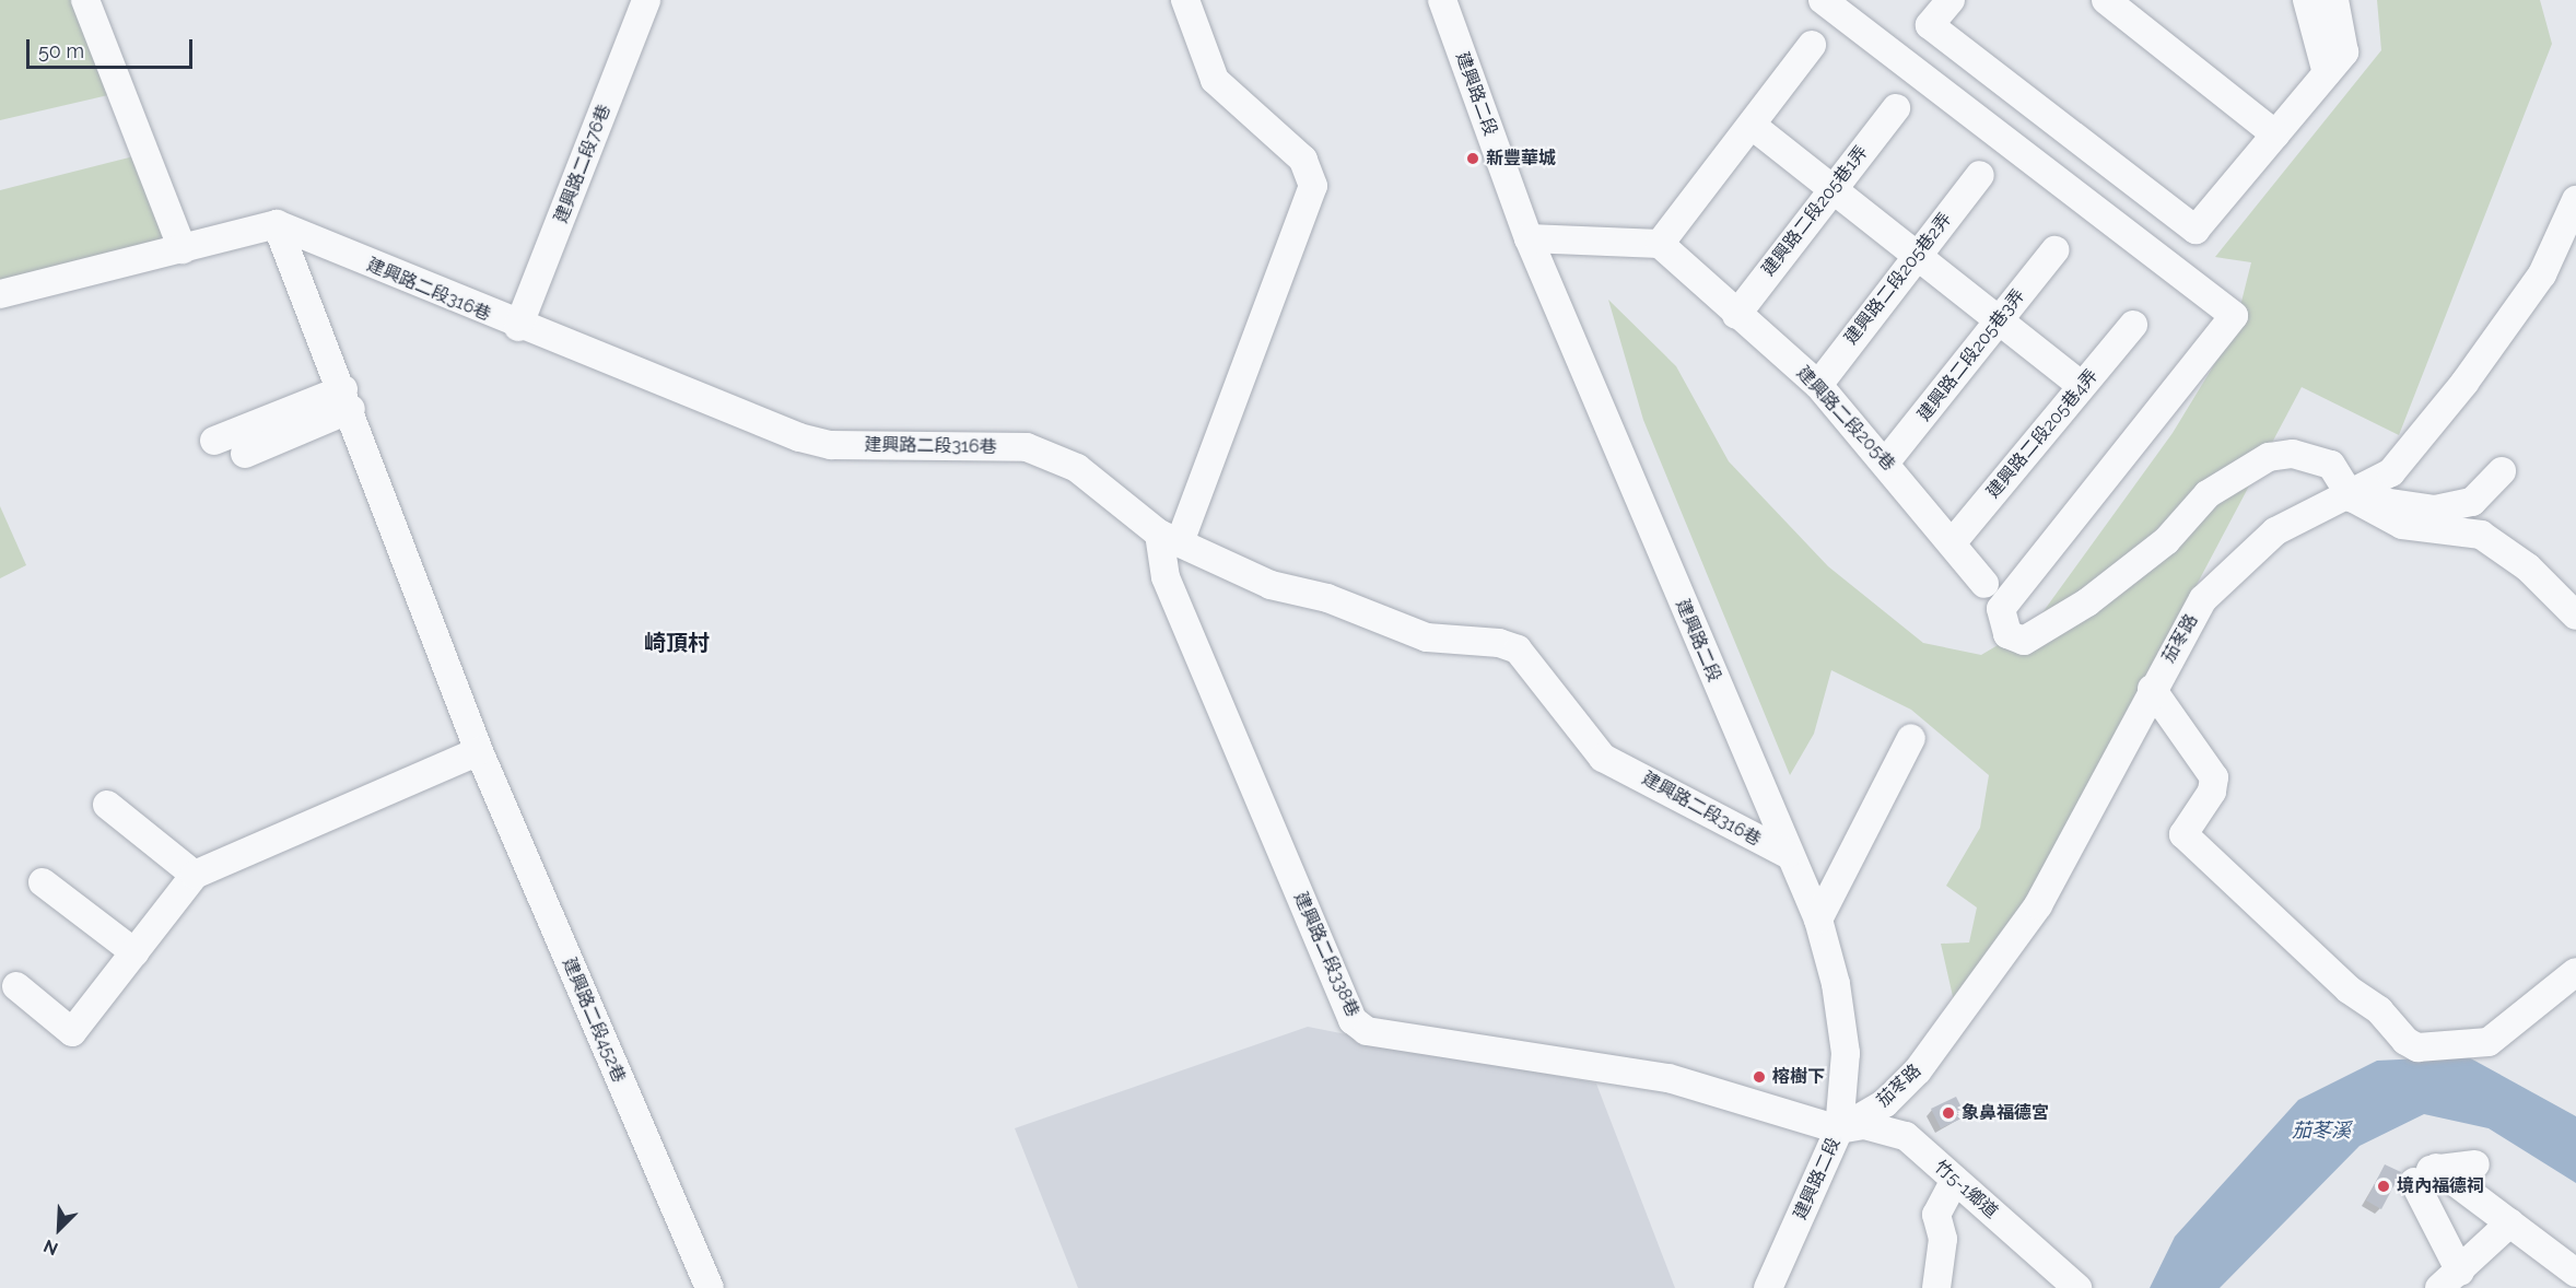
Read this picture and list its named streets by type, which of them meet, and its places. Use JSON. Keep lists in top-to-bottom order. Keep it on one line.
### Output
{"streets":{"street":["建興路二段","建興路二段76巷","建興路二段205巷1弄","建興路二段205巷2弄","建興路二段316巷","建興路二段205巷3弄","建興路二段205巷","建興路二段205巷4弄","茄苳路","建興路二段338巷","建興路二段452巷","竹5-1鄉道"]},"crossings":[["建興路二段","建興路二段316巷"],["建興路二段","茄苳路"],["建興路二段","建興路二段338巷"],["建興路二段","竹5-1鄉道"],["建興路二段76巷","建興路二段316巷"],["建興路二段205巷1弄","建興路二段205巷"],["建興路二段205巷2弄","建興路二段205巷"],["建興路二段316巷","建興路二段338巷"],["建興路二段316巷","建興路二段452巷"],["建興路二段205巷3弄","建興路二段205巷"],["建興路二段205巷","建興路二段205巷4弄"],["茄苳路","建興路二段338巷"],["茄苳路","竹5-1鄉道"],["建興路二段338巷","竹5-1鄉道"]],"districts":["崎頂村"],"water":["茄苳溪"],"places":["新豐華城","榕樹下","象鼻福德宮","境內福德祠"],"scale_bar":"50 m","north":"bottom left"}
